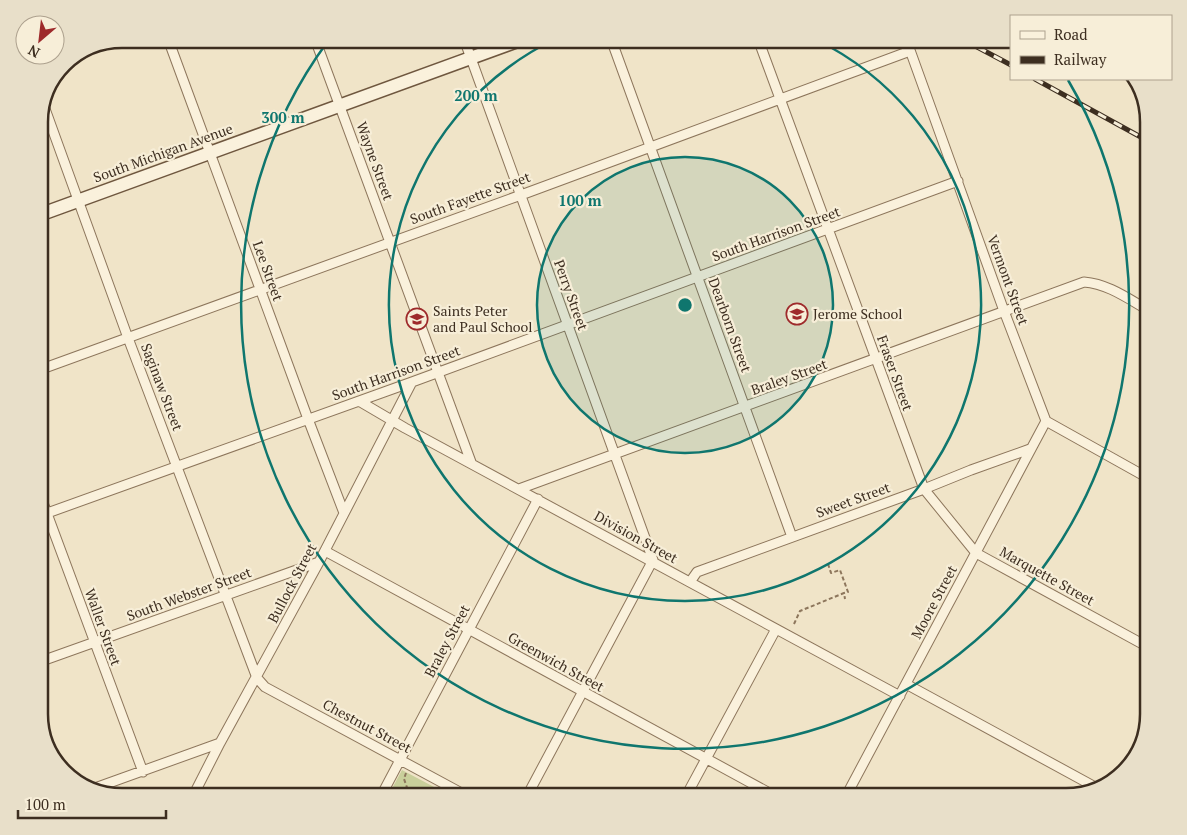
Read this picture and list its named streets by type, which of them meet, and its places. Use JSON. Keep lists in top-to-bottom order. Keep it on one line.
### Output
{"streets":{"street":["South Michigan Avenue","Wayne Street","South Fayette Street","South Harrison Street","Lee Street","Vermont Street","Perry Street","Dearborn Street","Fraser Street","Braley Street","Saginaw Street","Sweet Street","Division Street","Marquette Street","Bullock Street","South Webster Street","Moore Street","Waller Street","Greenwich Street","Chestnut Street"]},"crossings":[["South Michigan Avenue","Wayne Street"],["South Michigan Avenue","Lee Street"],["South Michigan Avenue","Perry Street"],["South Michigan Avenue","Saginaw Street"],["Wayne Street","South Fayette Street"],["Wayne Street","South Harrison Street"],["Wayne Street","Division Street"],["South Fayette Street","Lee Street"],["South Fayette Street","Vermont Street"],["South Fayette Street","Perry Street"],["South Fayette Street","Dearborn Street"],["South Fayette Street","Fraser Street"],["South Fayette Street","Saginaw Street"],["South Harrison Street","Lee Street"],["South Harrison Street","Vermont Street"],["South Harrison Street","Perry Street"],["South Harrison Street","Dearborn Street"],["South Harrison Street","Fraser Street"],["South Harrison Street","Saginaw Street"],["South Harrison Street","Division Street"],["South Harrison Street","Bullock Street"],["Lee Street","Bullock Street"],["Vermont Street","Braley Street"],["Vermont Street","Moore Street"],["Perry Street","Braley Street"],["Perry Street","Division Street"],["Dearborn Street","Braley Street"],["Dearborn Street","Sweet Street"],["Fraser Street","Braley Street"],["Fraser Street","Sweet Street"],["Fraser Street","Marquette Street"],["Braley Street","Division Street"],["Braley Street","Greenwich Street"],["Braley Street","Chestnut Street"],["Saginaw Street","Bullock Street"],["Saginaw Street","South Webster Street"],["Saginaw Street","Chestnut Street"],["Sweet Street","Division Street"],["Sweet Street","Moore Street"],["Division Street","Bullock Street"],["Division Street","Moore Street"],["Marquette Street","Moore Street"],["Bullock Street","South Webster Street"],["Bullock Street","Greenwich Street"],["Bullock Street","Chestnut Street"],["South Webster Street","Waller Street"]],"places":{"school or university":["Jerome School","Saints Peter and Paul School"]},"legend":["Road","Railway"],"scale_bar":"100 m","north":"bottom left","rings":["200 m","300 m","100 m"]}
